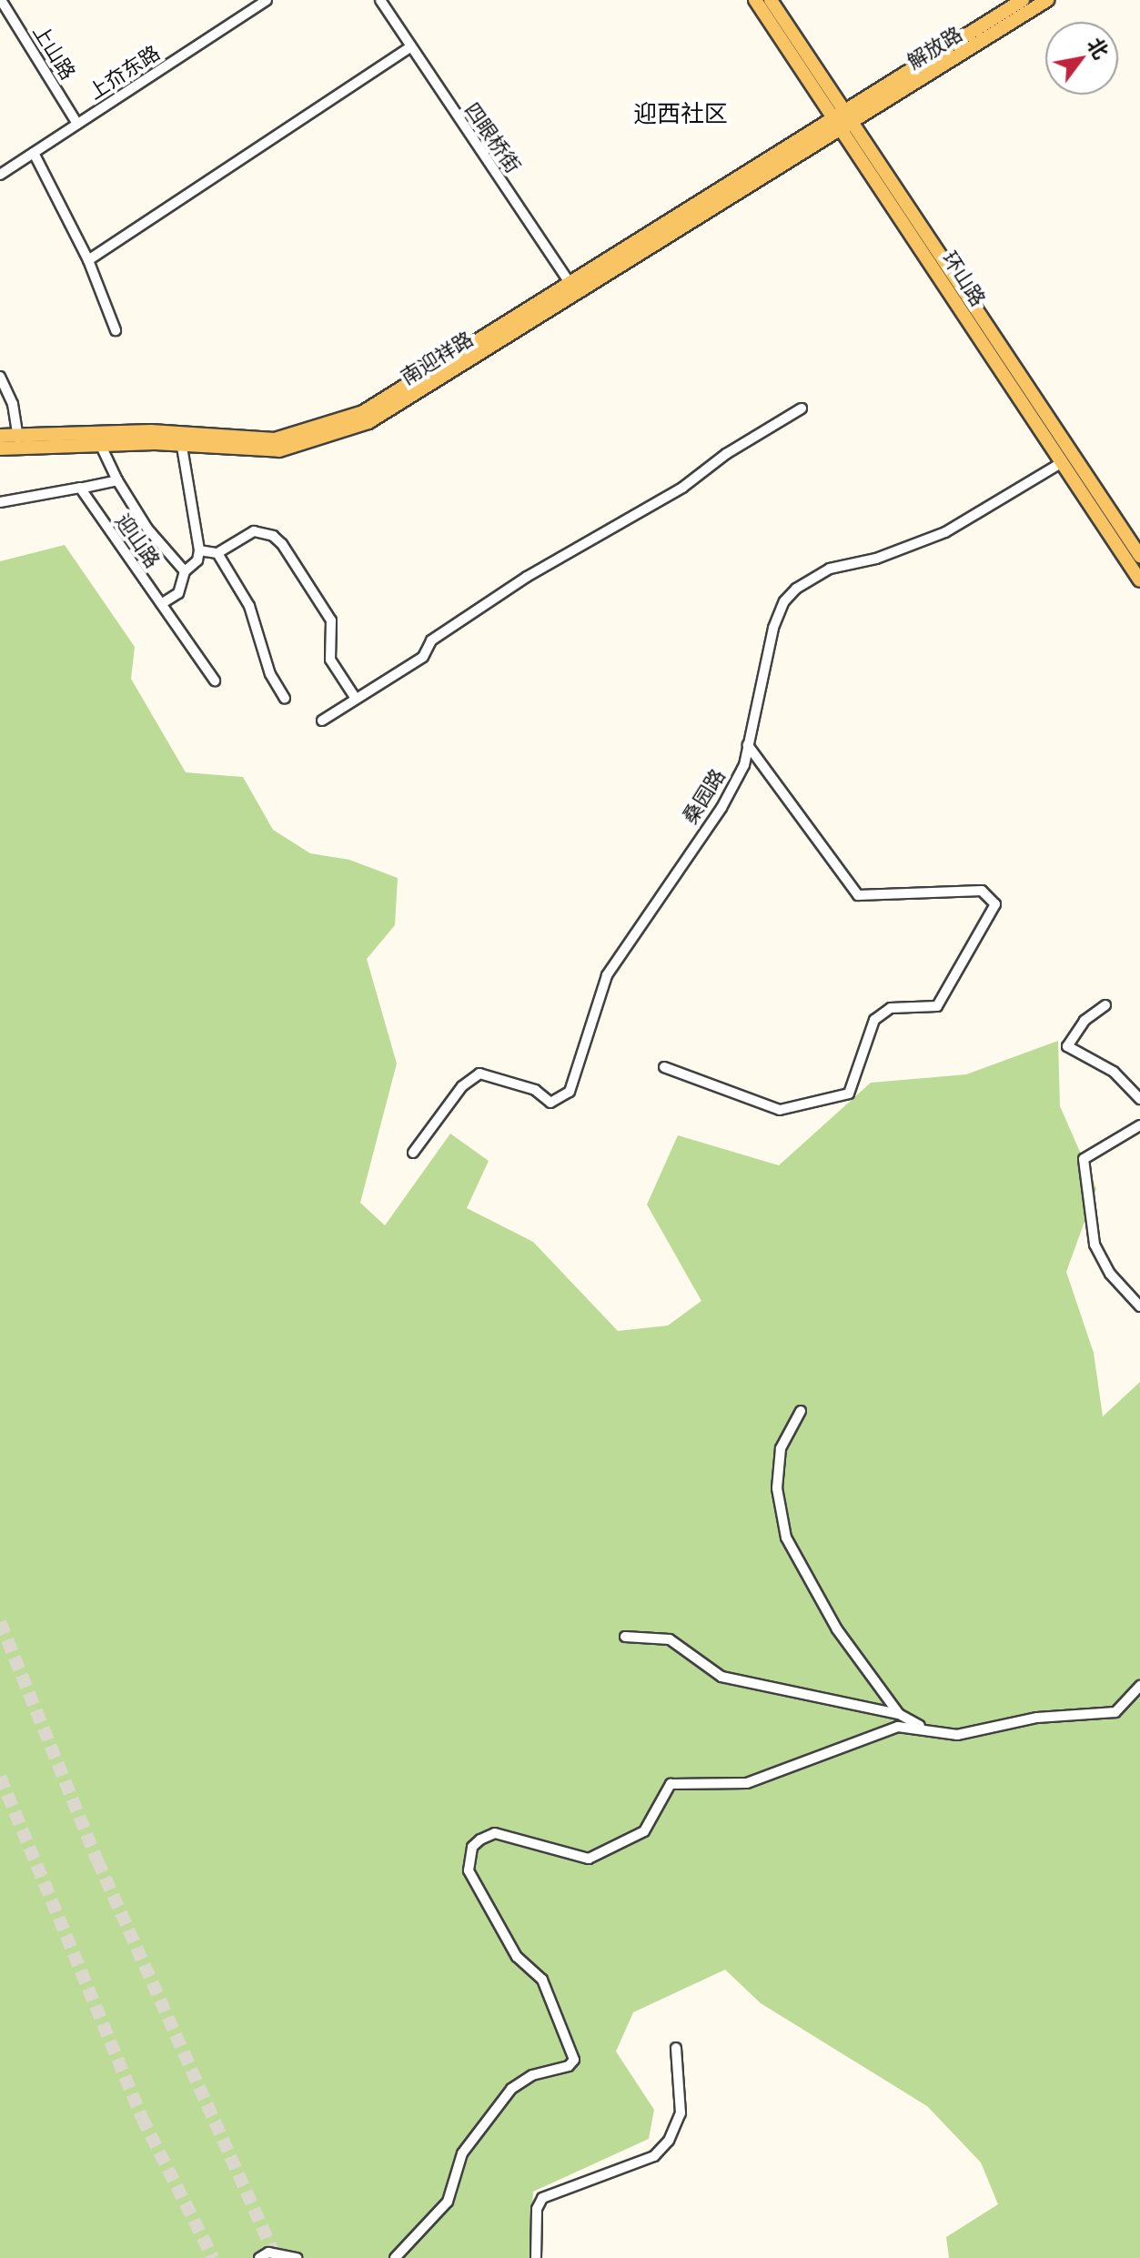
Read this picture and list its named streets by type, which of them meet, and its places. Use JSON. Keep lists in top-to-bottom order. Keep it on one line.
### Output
{"streets":{"main road":["解放路","环山路","南迎祥路"],"street":["上山路","上夼东路","四眼桥街","迎山路","桑园路"]},"crossings":[["解放路","环山路"],["解放路","南迎祥路"],["上山路","上夼东路"],["四眼桥街","南迎祥路"],["环山路","南迎祥路"],["环山路","桑园路"]],"districts":["迎西社区"],"north":"top right"}
